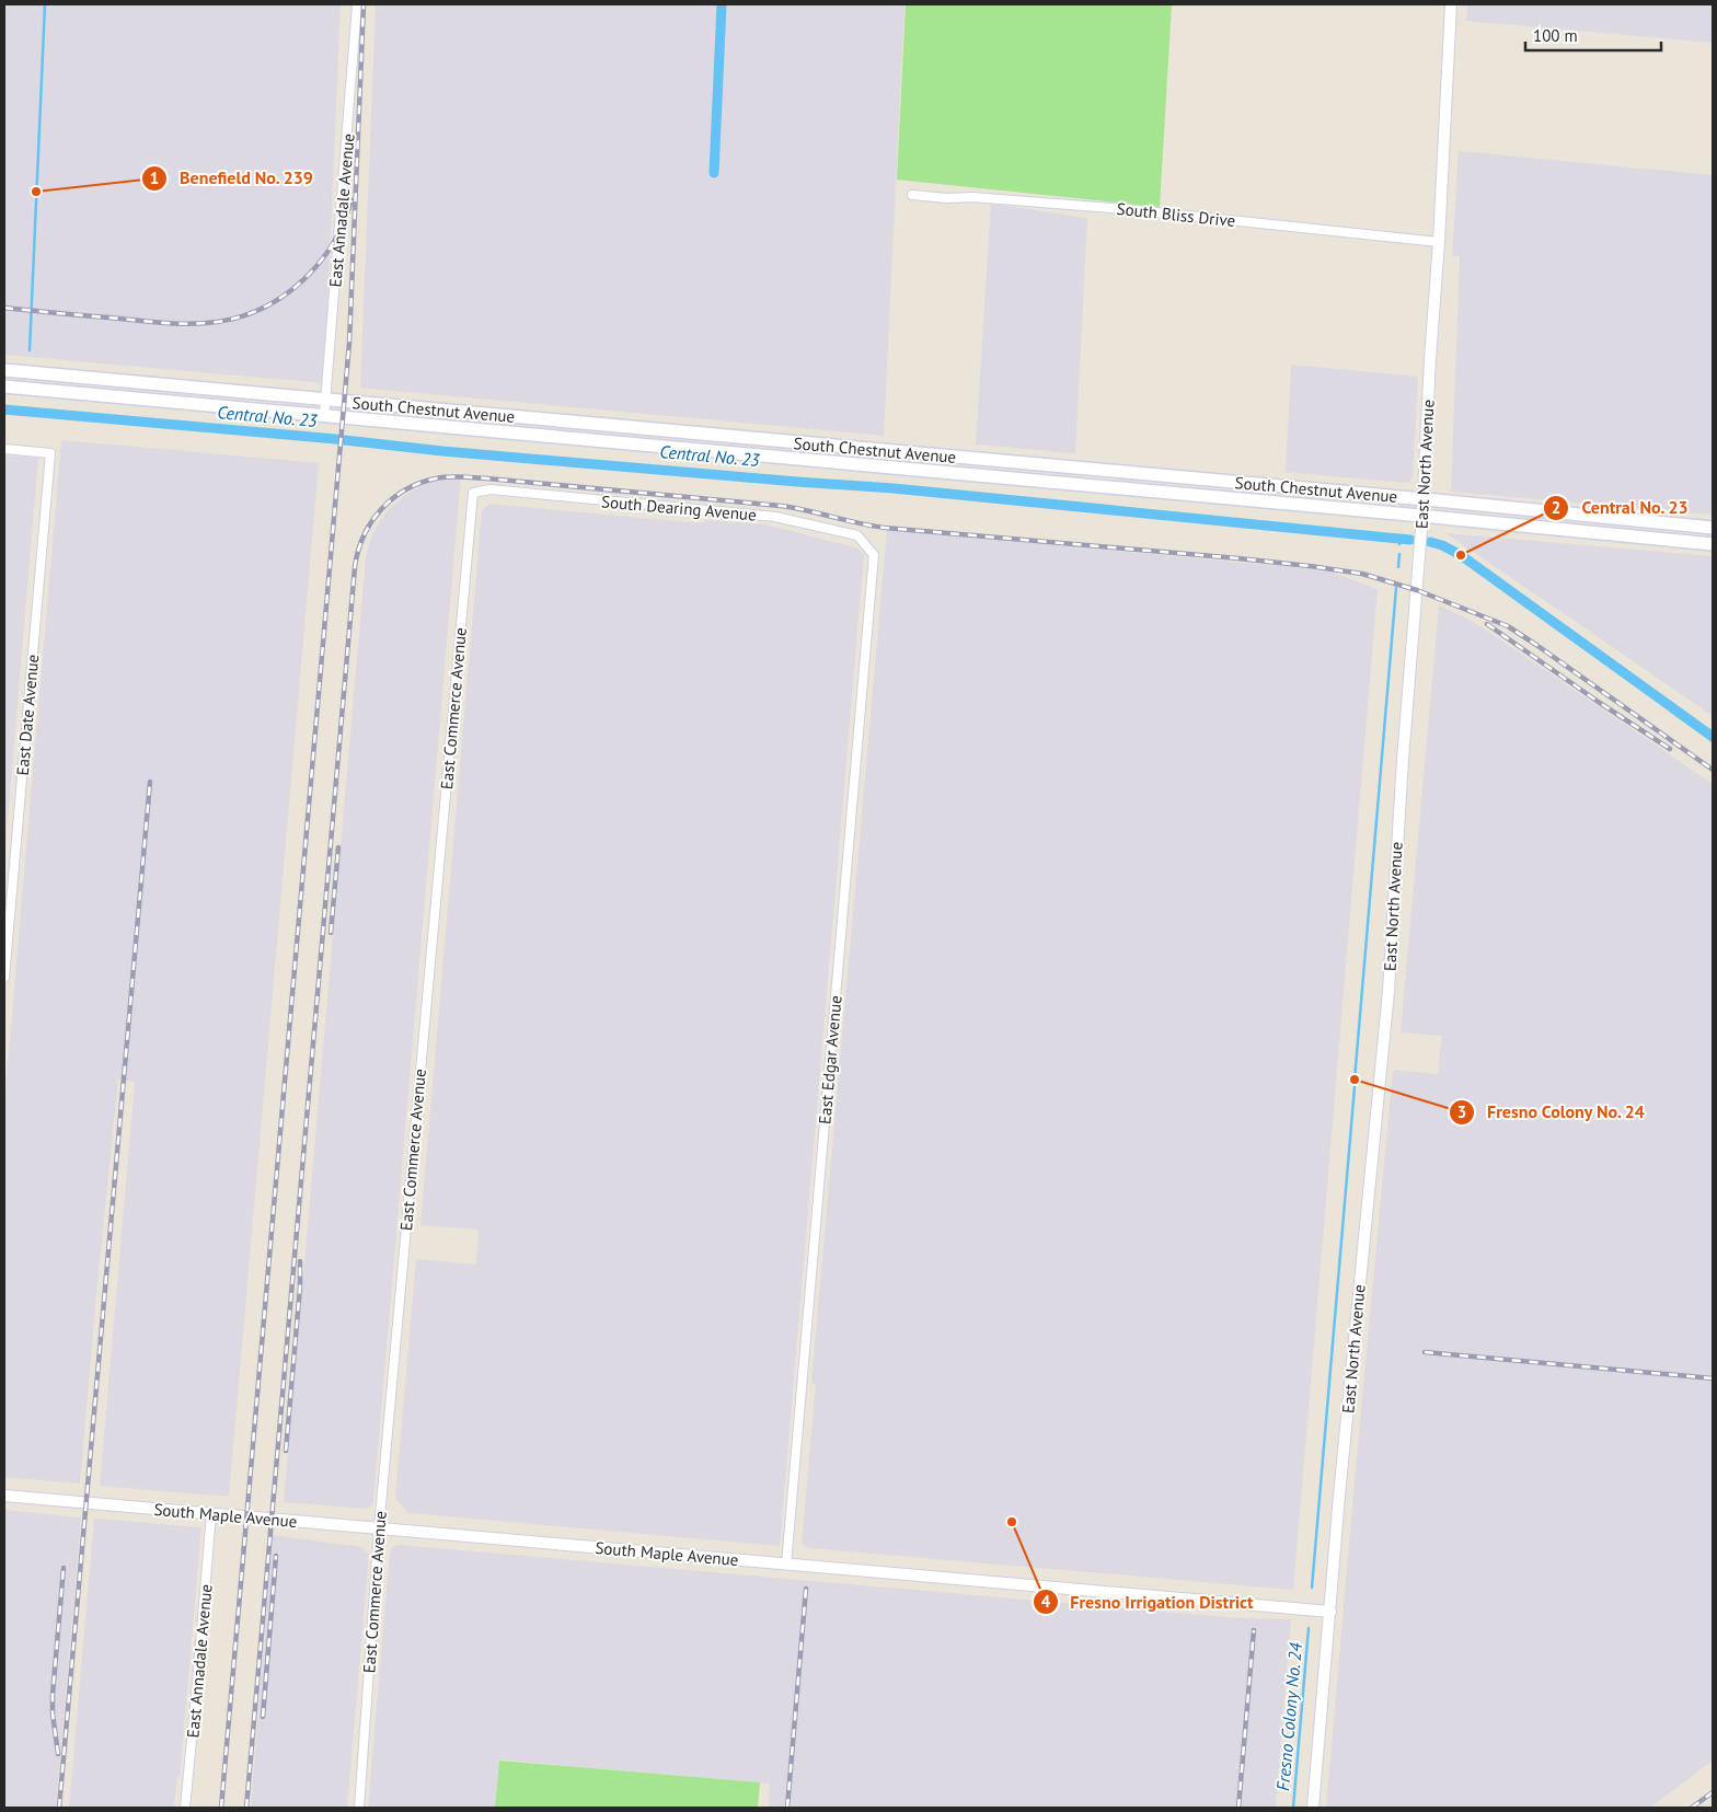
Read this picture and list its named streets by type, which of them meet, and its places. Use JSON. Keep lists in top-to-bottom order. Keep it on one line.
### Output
{"streets":{"main road":["South Chestnut Avenue"],"street":["East Annadale Avenue","South Bliss Drive","East North Avenue","South Dearing Avenue","East Commerce Avenue","East Date Avenue","East Edgar Avenue","South Maple Avenue"]},"crossings":[["East Annadale Avenue","South Chestnut Avenue"],["East Annadale Avenue","South Maple Avenue"],["South Bliss Drive","East North Avenue"],["South Chestnut Avenue","East North Avenue"],["East North Avenue","South Maple Avenue"],["South Dearing Avenue","East Commerce Avenue"],["South Dearing Avenue","East Edgar Avenue"],["East Commerce Avenue","South Maple Avenue"],["East Edgar Avenue","South Maple Avenue"]],"water":["Central No. 23","Fresno Colony No. 24"],"places":["Benefield No. 239","Central No. 23","Fresno Colony No. 24","Fresno Irrigation District"],"scale_bar":"100 m"}
